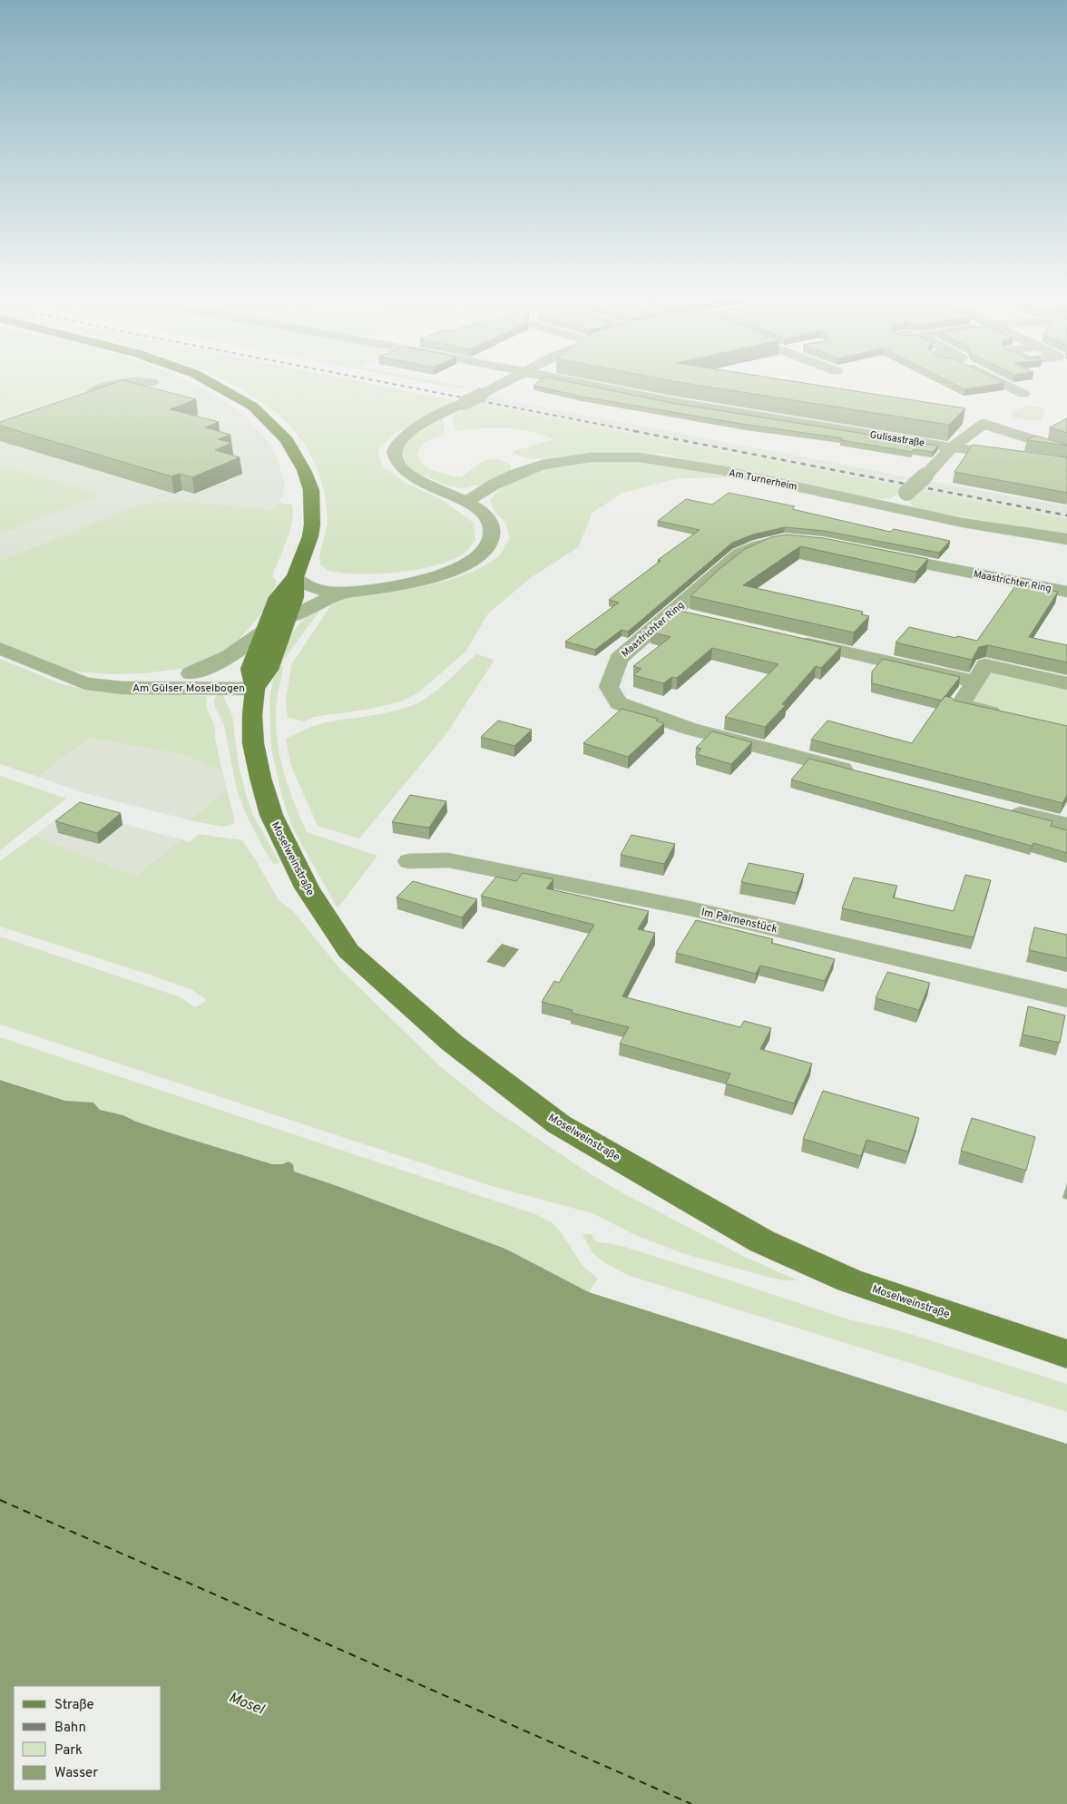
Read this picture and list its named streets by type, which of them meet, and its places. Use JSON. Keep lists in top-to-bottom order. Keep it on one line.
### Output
{"streets":{"main road":["Moselweinstraße"],"street":["Gulisastraße","Am Turnerheim","Maastrichter Ring","Am Gülser Moselbogen","Im Palmenstück"]},"crossings":[["Am Gülser Moselbogen","Moselweinstraße"]],"water":["Mosel"],"legend":["Straße","Bahn","Park","Wasser"]}
